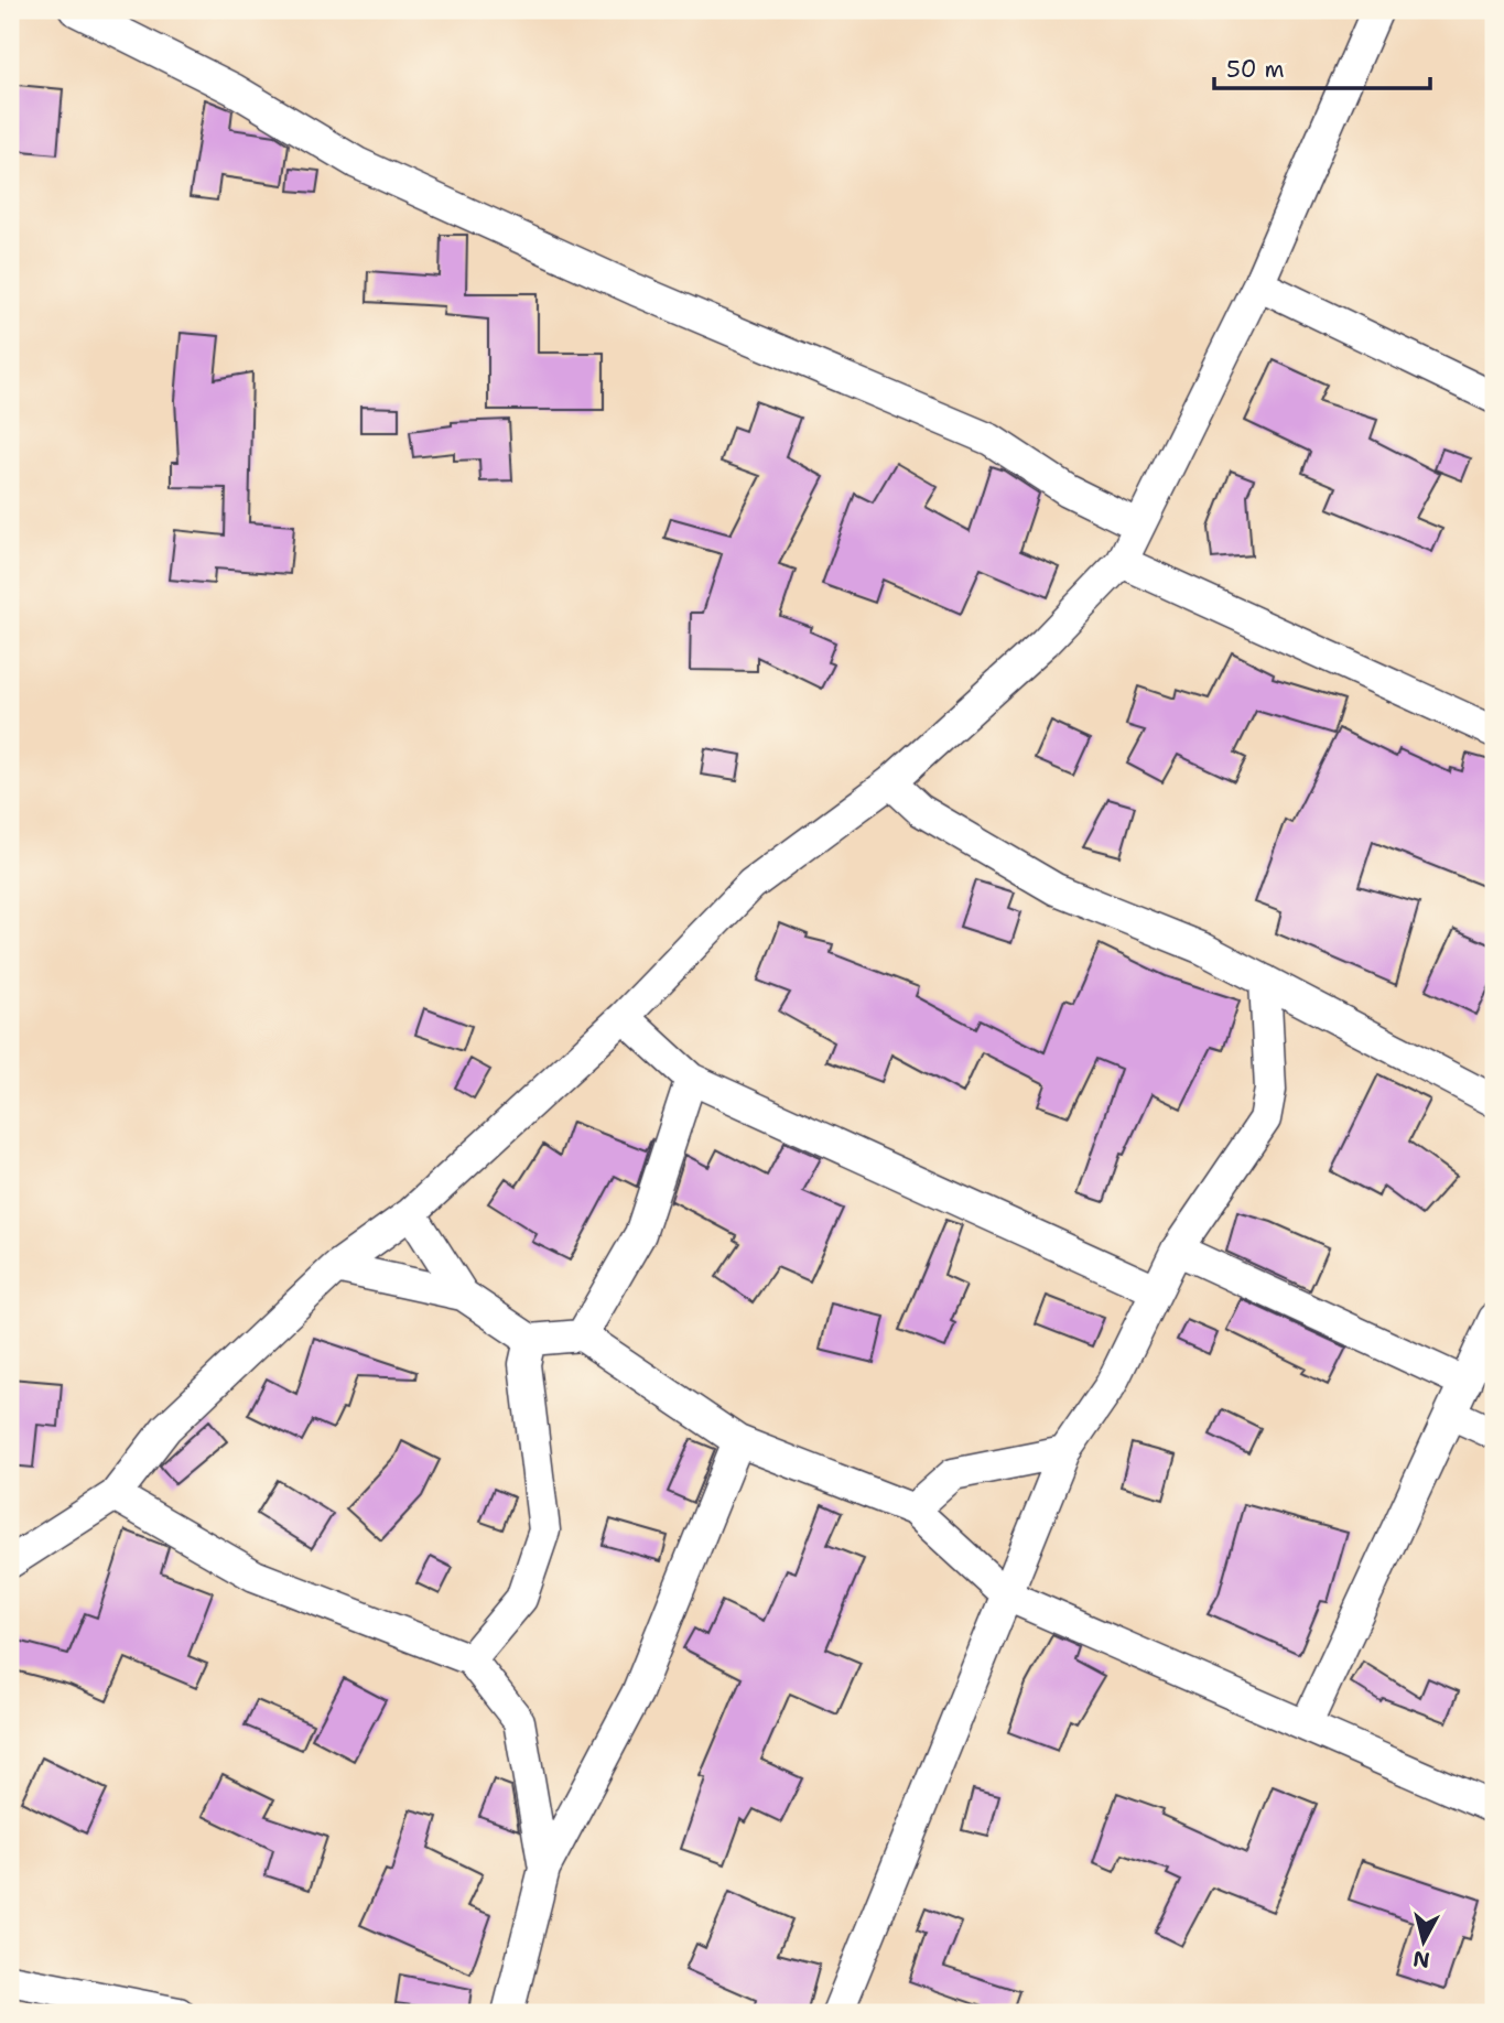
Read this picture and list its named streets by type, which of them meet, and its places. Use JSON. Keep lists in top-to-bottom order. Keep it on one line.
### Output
{"scale_bar":"50 m","north":"bottom"}
